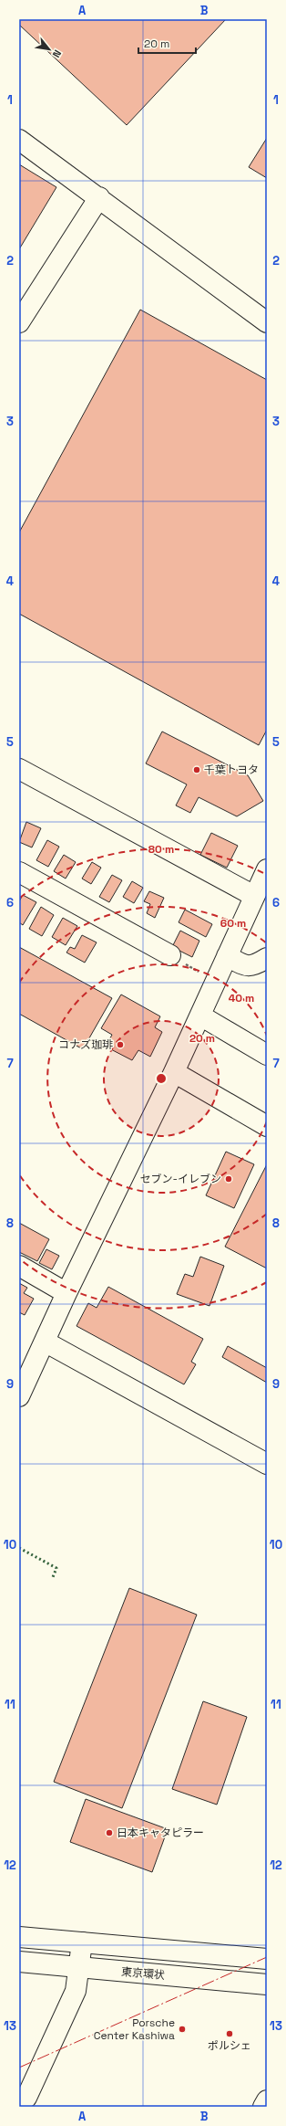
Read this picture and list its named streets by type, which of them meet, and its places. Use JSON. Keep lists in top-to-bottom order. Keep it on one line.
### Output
{"streets":{"main road":["東京環状"]},"places":["千葉トヨタ","コナズ珈琲","セブン-イレブン","日本キャタピラー","Porsche Center Kashiwa","ポルシェ"],"scale_bar":"20 m","north":"bottom right","grid":{"columns":["A","B"],"rows":["1","2","3","4","5","6","7","8","9","10","11","12","13"]},"rings":["80 m","60 m","40 m","20 m"]}
